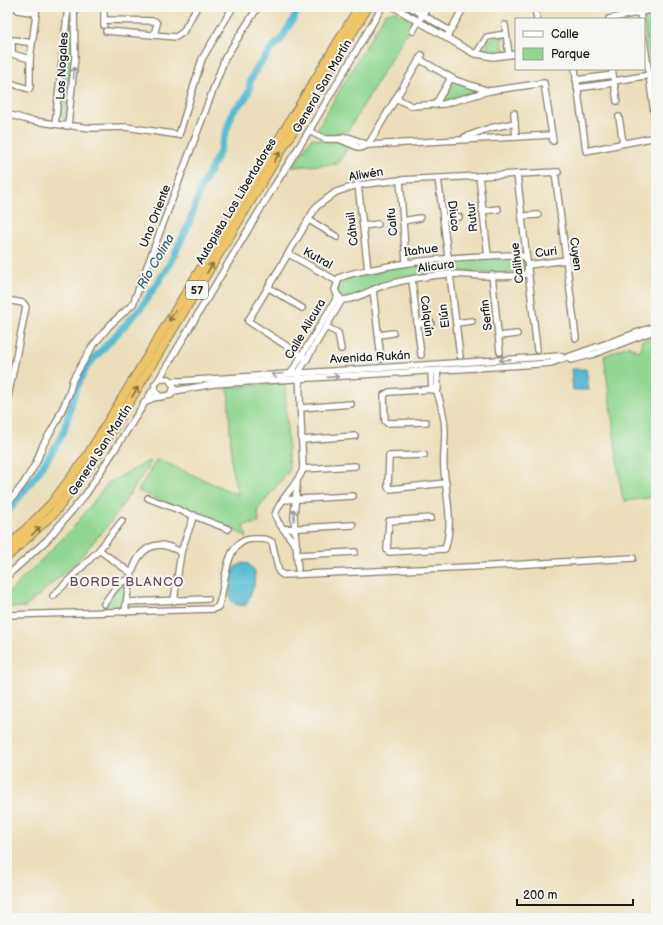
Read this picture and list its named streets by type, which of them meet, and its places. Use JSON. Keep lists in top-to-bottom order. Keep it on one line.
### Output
{"streets":{"highway":["Autopista Los Libertadores","57"],"street":["Los Nogales","General San Martín","Aliwén","Uno Oriente","Diuco","Rutur","Calfu","Cáhuil","Itahue","Curi","Cuyen","Kutral","Calihue","Alicura","Serfin","Calquín","Elún","Calle Alicura","Avenida Rukán"]},"crossings":[["General San Martín","Avenida Rukán"],["Aliwén","Diuco"],["Aliwén","Rutur"],["Aliwén","Calfu"],["Aliwén","Cáhuil"],["Aliwén","Cuyen"],["Aliwén","Kutral"],["Aliwén","Calihue"],["Aliwén","Calle Alicura"],["Diuco","Itahue"],["Rutur","Itahue"],["Calfu","Itahue"],["Cáhuil","Itahue"],["Itahue","Curi"],["Itahue","Kutral"],["Itahue","Calihue"],["Itahue","Alicura"],["Curi","Cuyen"],["Curi","Calihue"],["Curi","Alicura"],["Calihue","Alicura"],["Alicura","Serfin"],["Alicura","Calquín"],["Alicura","Elún"],["Alicura","Calle Alicura"],["Calle Alicura","Avenida Rukán"]],"districts":["BORDE BLANCO"],"water":["Río Colina"],"legend":["Calle","Parque"],"scale_bar":"200 m"}
